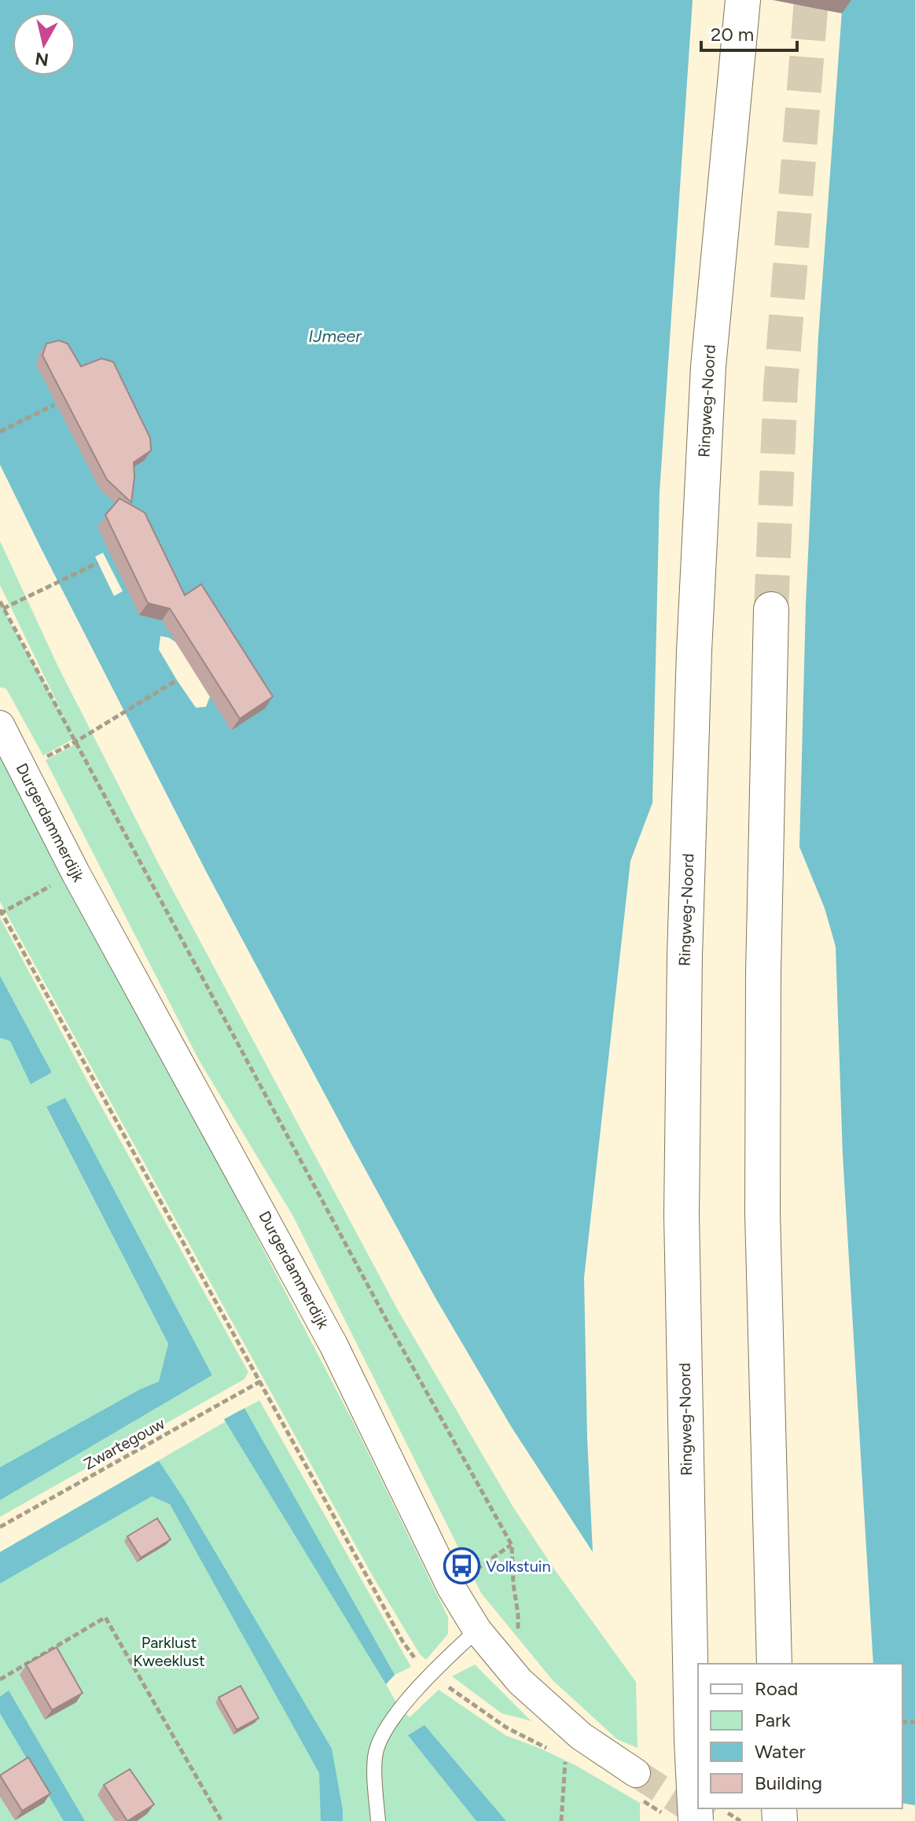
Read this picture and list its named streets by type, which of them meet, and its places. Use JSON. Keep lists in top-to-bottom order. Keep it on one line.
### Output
{"streets":{"highway":["Ringweg-Noord"],"street":["Durgerdammerdijk"],"path":["Zwartegouw"]},"water":["IJmeer"],"parks":["Parklust Kweeklust"],"places":{"bus stop":["Volkstuin"]},"legend":["Road","Park","Water","Building"],"scale_bar":"20 m","north":"bottom"}
